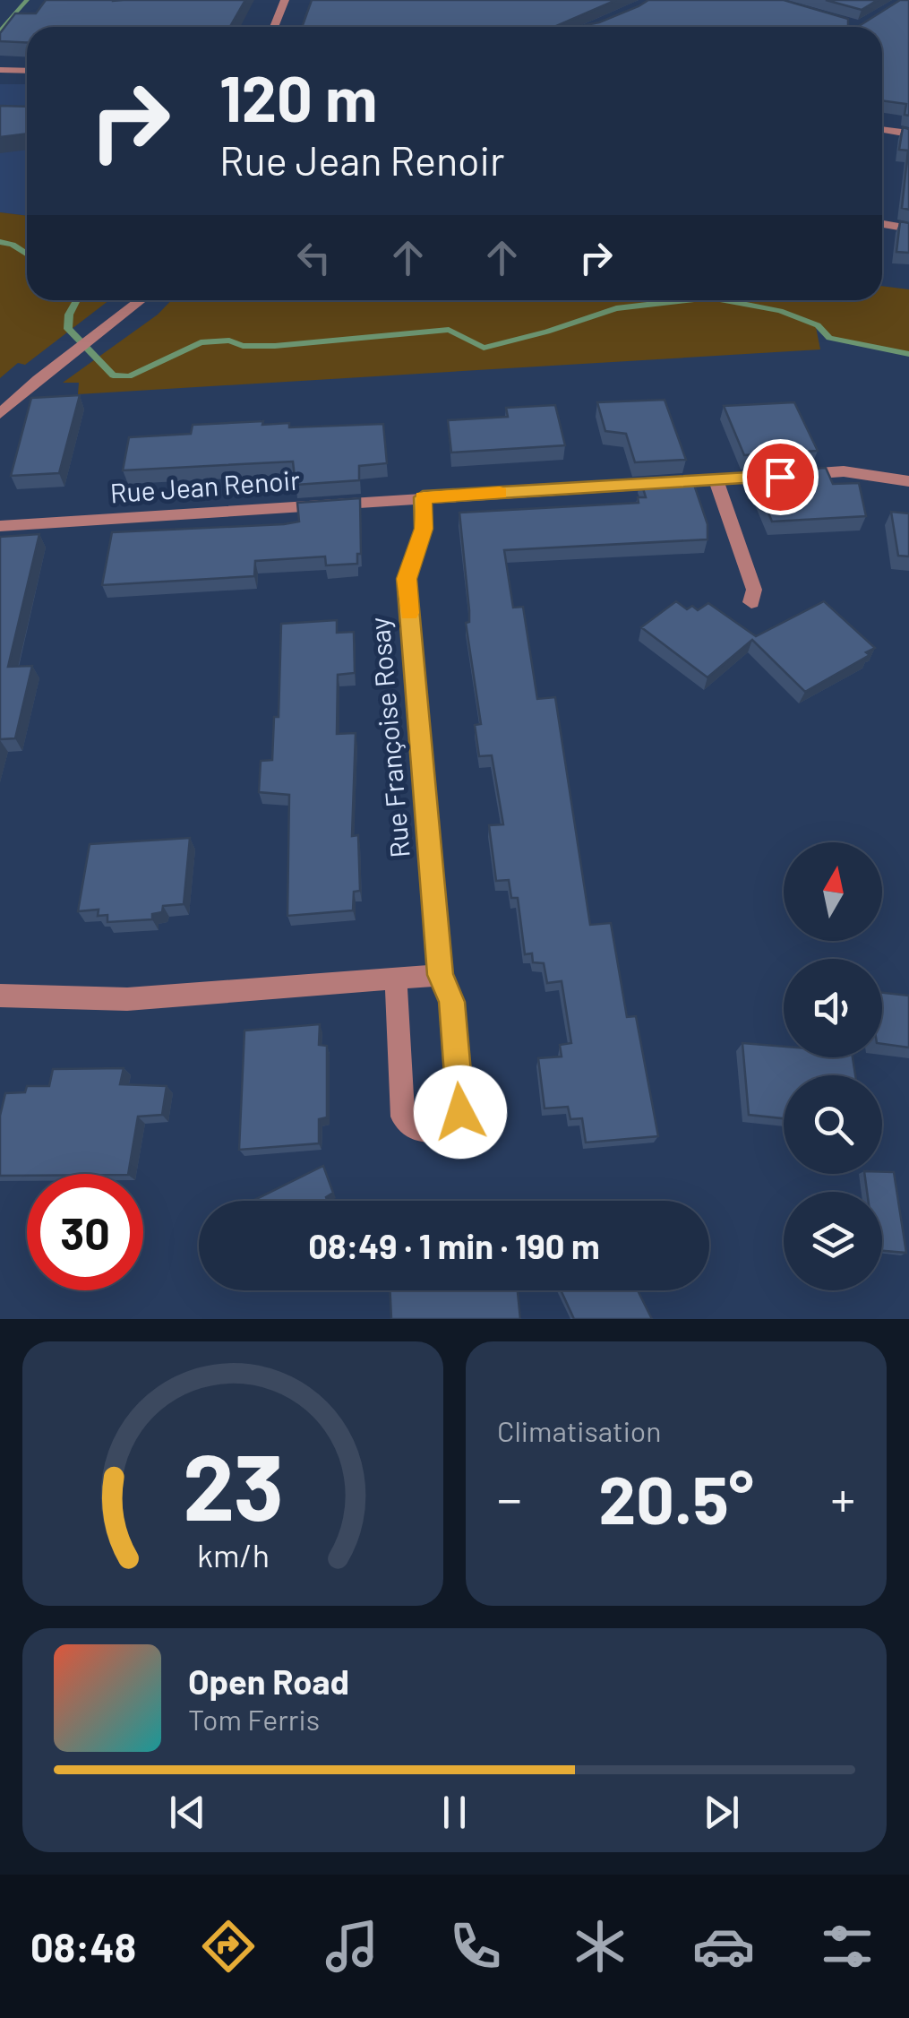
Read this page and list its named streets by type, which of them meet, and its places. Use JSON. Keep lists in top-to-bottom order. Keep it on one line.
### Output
{"streets":{"street":["Rue Jean Renoir","Rue Françoise Rosay"]},"crossings":[["Rue Jean Renoir","Rue Françoise Rosay"]],"north":"top","page":{"turn":["120 m","Rue Jean Renoir"],"limit":"30","trip":"08:49 · 1 min · 190 m","tile":"Climatisation","heat":["−","20.5°","+"],"song":["Open Road","Tom Ferris"],"tabs":"08:48","gauge":["23","km/h"]}}
